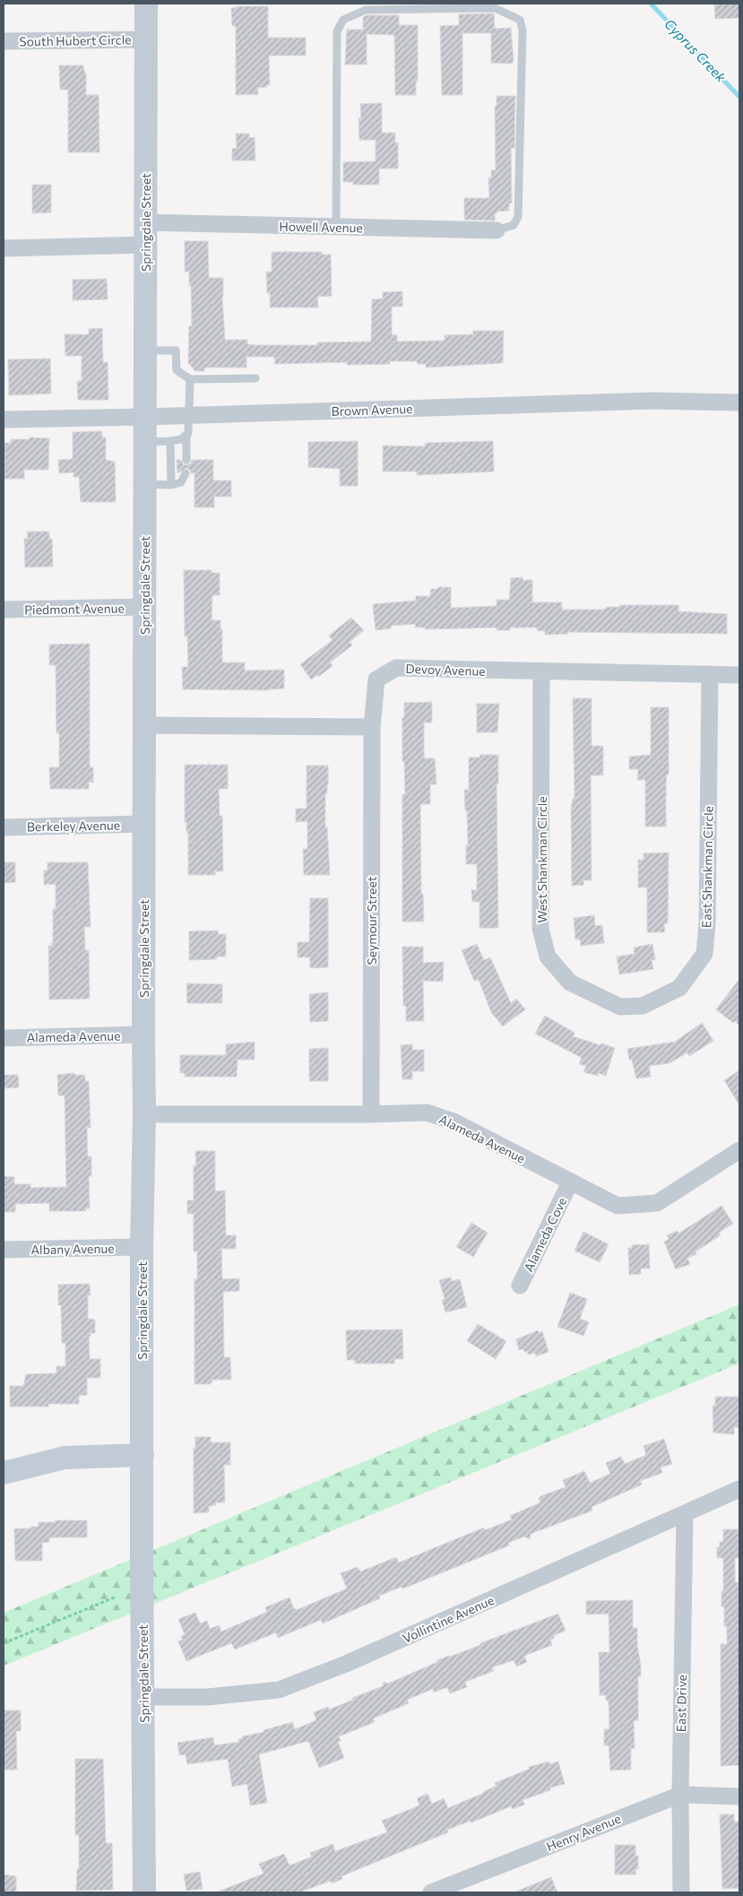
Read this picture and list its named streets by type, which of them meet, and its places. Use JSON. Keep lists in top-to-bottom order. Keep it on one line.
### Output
{"streets":{"street":["South Hubert Circle","Springdale Street","Howell Avenue","Brown Avenue","Piedmont Avenue","Devoy Avenue","Berkeley Avenue","West Shankman Circle","East Shankman Circle","Seymour Street","Alameda Avenue","Alameda Cove","Albany Avenue","Vollintine Avenue","East Drive","Henry Avenue"]},"crossings":[["South Hubert Circle","Springdale Street"],["Springdale Street","Howell Avenue"],["Springdale Street","Brown Avenue"],["Springdale Street","Piedmont Avenue"],["Springdale Street","Berkeley Avenue"],["Springdale Street","Alameda Avenue"],["Springdale Street","Albany Avenue"],["Springdale Street","Vollintine Avenue"],["Devoy Avenue","West Shankman Circle"],["Devoy Avenue","East Shankman Circle"],["Devoy Avenue","Seymour Street"],["West Shankman Circle","East Shankman Circle"],["Seymour Street","Alameda Avenue"],["Alameda Avenue","Alameda Cove"],["Vollintine Avenue","East Drive"],["East Drive","Henry Avenue"]],"water":["Cyprus Creek"]}
